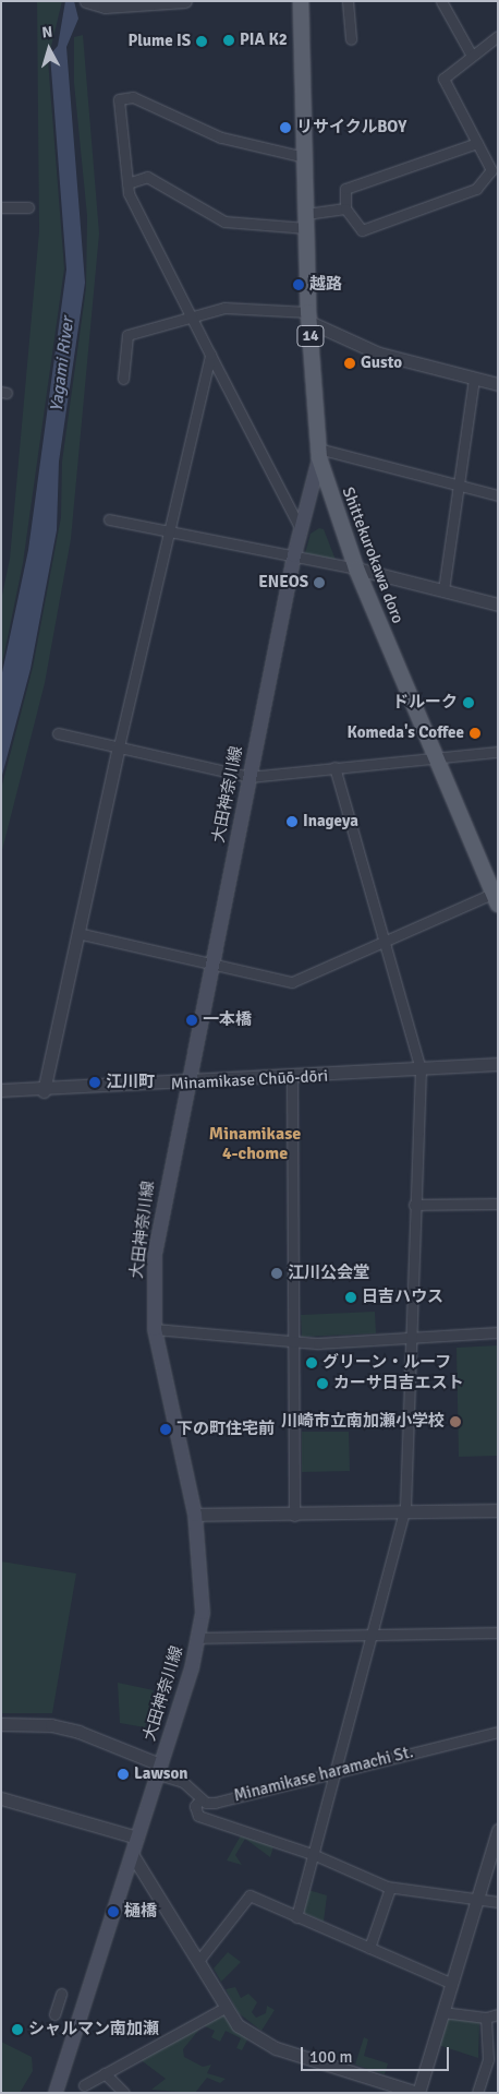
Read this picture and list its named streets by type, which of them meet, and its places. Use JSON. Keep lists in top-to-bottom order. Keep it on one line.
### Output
{"streets":{"main road":["14","Shittekurokawa doro","大田神奈川線"],"street":["Minamikase Chūō-dōri","Minamikase haramachi St."]},"crossings":[["Shittekurokawa doro","大田神奈川線"],["大田神奈川線","Minamikase Chūō-dōri"]],"districts":["Minamikase 4-chome"],"water":["Yagami River"],"places":["PIA K2","Plume IS","リサイクルBOY","越路","Gusto","ENEOS","ドルーク","Komeda's Coffee","Inageya","一本橋","江川町","江川公会堂","日吉ハウス","グリーン・ルーフ","カーサ日吉エスト","川崎市立南加瀬小学校","下の町住宅前","Lawson","樋橋","シャルマン南加瀬"],"scale_bar":"100 m","north":"top"}
